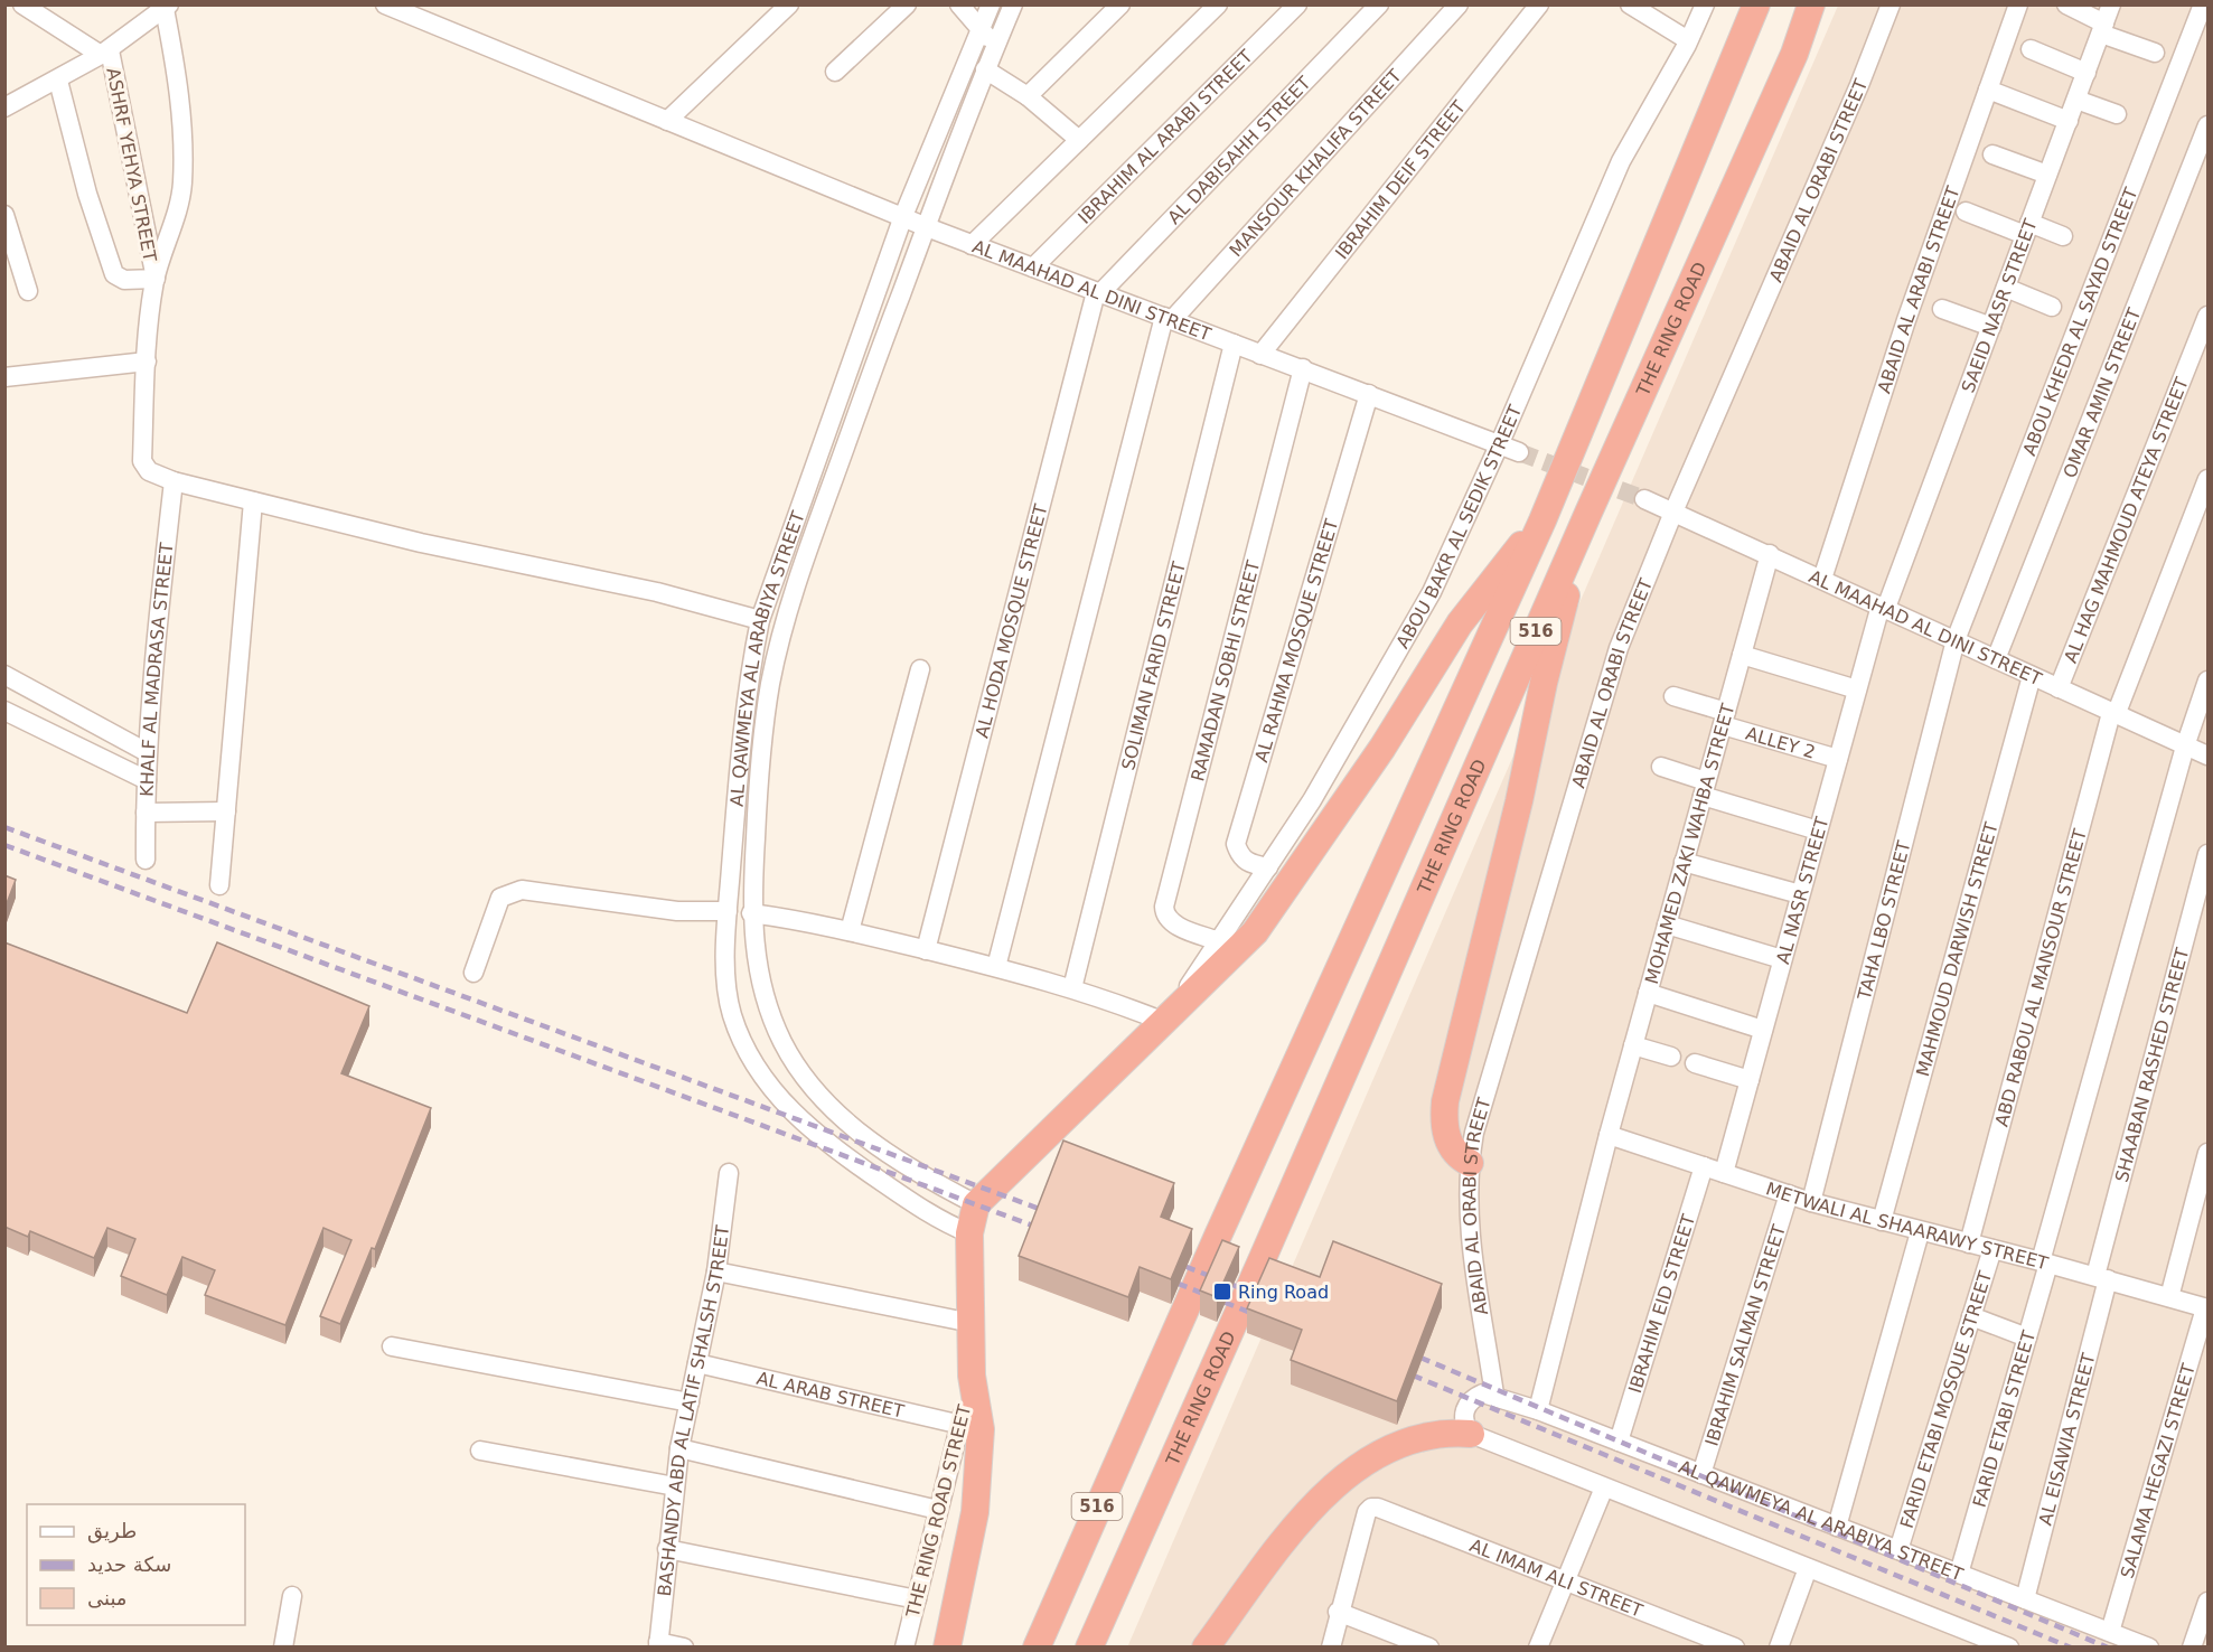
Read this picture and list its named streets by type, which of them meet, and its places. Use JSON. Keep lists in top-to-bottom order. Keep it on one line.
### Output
{"streets":{"highway":["THE RING ROAD","516"],"street":["IBRAHIM AL ARABI STREET","AL DABISAHH STREET","MANSOUR KHALIFA STREET","ASHRF YEHYA STREET","IBRAHIM DEIF STREET","ABAID AL ORABI STREET","AL MAAHAD AL DINI STREET","ABAID AL ARABI STREET","SAEID NASR STREET","ABOU KHEDR AL SAYAD STREET","OMAR AMIN STREET","AL HAG MAHMOUD ATEYA STREET","ABOU BAKR AL SEDIK STREET","AL HODA MOSQUE STREET","AL RAHMA MOSQUE STREET","AL QAWMEYA AL ARABIYA STREET","SOLIMAN FARID STREET","KHALF AL MADRASA STREET","RAMADAN SOBHI STREET","ALLEY 2","MOHAMED ZAKI WAHBA STREET","AL NASR STREET","TAHA LBO STREET","MAHMOUD DARWISH STREET","ABD RABOU AL MANSOUR STREET","SHAABAN RASHED STREET","METWALI AL SHAARAWY STREET","IBRAHIM EID STREET","IBRAHIM SALMAN STREET","AL ARAB STREET","FARID ETABI MOSQUE STREET","BASHANDY ABD AL LATIF SHALSH STREET","FARID ETABI STREET","AL EISAWIA STREET","SALAMA HEGAZI STREET","THE RING ROAD STREET","AL IMAM ALI STREET"]},"crossings":[["IBRAHIM AL ARABI STREET","AL MAAHAD AL DINI STREET"],["AL DABISAHH STREET","AL MAAHAD AL DINI STREET"],["AL DABISAHH STREET","AL HODA MOSQUE STREET"],["MANSOUR KHALIFA STREET","AL MAAHAD AL DINI STREET"],["IBRAHIM DEIF STREET","AL MAAHAD AL DINI STREET"],["ABAID AL ORABI STREET","AL MAAHAD AL DINI STREET"],["ABAID AL ORABI STREET","AL QAWMEYA AL ARABIYA STREET"],["AL MAAHAD AL DINI STREET","ABAID AL ARABI STREET"],["AL MAAHAD AL DINI STREET","SAEID NASR STREET"],["AL MAAHAD AL DINI STREET","ABOU KHEDR AL SAYAD STREET"],["AL MAAHAD AL DINI STREET","OMAR AMIN STREET"],["AL MAAHAD AL DINI STREET","AL HAG MAHMOUD ATEYA STREET"],["AL MAAHAD AL DINI STREET","ABOU BAKR AL SEDIK STREET"],["AL MAAHAD AL DINI STREET","AL HODA MOSQUE STREET"],["AL MAAHAD AL DINI STREET","AL RAHMA MOSQUE STREET"],["AL MAAHAD AL DINI STREET","AL QAWMEYA AL ARABIYA STREET"],["AL MAAHAD AL DINI STREET","SOLIMAN FARID STREET"],["AL MAAHAD AL DINI STREET","RAMADAN SOBHI STREET"],["AL MAAHAD AL DINI STREET","MOHAMED ZAKI WAHBA STREET"],["AL MAAHAD AL DINI STREET","AL NASR STREET"],["AL MAAHAD AL DINI STREET","TAHA LBO STREET"],["AL MAAHAD AL DINI STREET","MAHMOUD DARWISH STREET"],["AL MAAHAD AL DINI STREET","ABD RABOU AL MANSOUR STREET"],["AL MAAHAD AL DINI STREET","FARID ETABI STREET"],["SAEID NASR STREET","AL NASR STREET"],["ABOU KHEDR AL SAYAD STREET","TAHA LBO STREET"],["ABOU BAKR AL SEDIK STREET","AL RAHMA MOSQUE STREET"],["ABOU BAKR AL SEDIK STREET","RAMADAN SOBHI STREET"],["AL QAWMEYA AL ARABIYA STREET","MOHAMED ZAKI WAHBA STREET"],["AL QAWMEYA AL ARABIYA STREET","IBRAHIM EID STREET"],["AL QAWMEYA AL ARABIYA STREET","IBRAHIM SALMAN STREET"],["AL QAWMEYA AL ARABIYA STREET","FARID ETABI MOSQUE STREET"],["AL QAWMEYA AL ARABIYA STREET","FARID ETABI STREET"],["AL QAWMEYA AL ARABIYA STREET","AL EISAWIA STREET"],["AL QAWMEYA AL ARABIYA STREET","SALAMA HEGAZI STREET"],["ALLEY 2","MOHAMED ZAKI WAHBA STREET"],["ALLEY 2","AL NASR STREET"],["MOHAMED ZAKI WAHBA STREET","METWALI AL SHAARAWY STREET"],["AL NASR STREET","METWALI AL SHAARAWY STREET"],["TAHA LBO STREET","METWALI AL SHAARAWY STREET"],["MAHMOUD DARWISH STREET","METWALI AL SHAARAWY STREET"],["ABD RABOU AL MANSOUR STREET","METWALI AL SHAARAWY STREET"],["SHAABAN RASHED STREET","METWALI AL SHAARAWY STREET"],["SHAABAN RASHED STREET","AL EISAWIA STREET"],["METWALI AL SHAARAWY STREET","IBRAHIM EID STREET"],["METWALI AL SHAARAWY STREET","IBRAHIM SALMAN STREET"],["METWALI AL SHAARAWY STREET","FARID ETABI MOSQUE STREET"],["METWALI AL SHAARAWY STREET","FARID ETABI STREET"],["METWALI AL SHAARAWY STREET","AL EISAWIA STREET"],["METWALI AL SHAARAWY STREET","SALAMA HEGAZI STREET"],["AL ARAB STREET","BASHANDY ABD AL LATIF SHALSH STREET"],["AL ARAB STREET","THE RING ROAD STREET"]],"places":{"transit":["Ring Road"]},"legend":["طريق","سكة حديد","مبنى"]}
